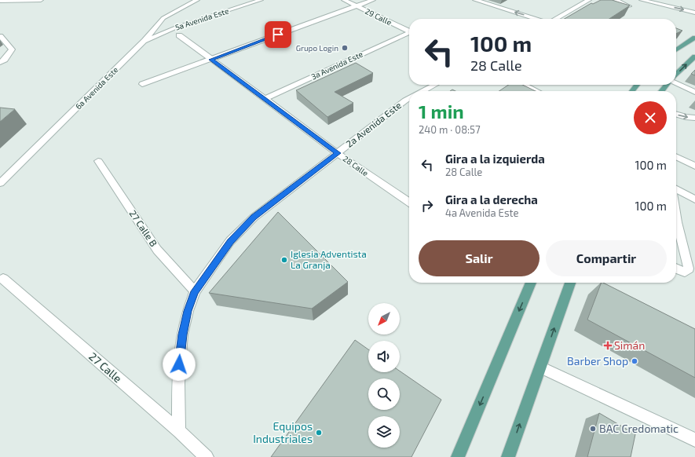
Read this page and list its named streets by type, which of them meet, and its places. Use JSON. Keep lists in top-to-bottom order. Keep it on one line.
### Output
{"streets":{"street":["29 Calle","5a Avenida Este","3a Avenida Este","6a Avenida Este","2a Avenida Este","28 Calle","27 Calle B","27 Calle"]},"crossings":[["5a Avenida Este","6a Avenida Este"],["3a Avenida Este","28 Calle"],["2a Avenida Este","28 Calle"],["2a Avenida Este","27 Calle B"],["2a Avenida Este","27 Calle"]],"places":{"other":["Grupo Login","Iglesia Adventista La Granja","Barber Shop","BAC Credomatic","Equipos Industriales"],"health":["Simán"]},"north":"bottom left","page":{"turn":["100 m","28 Calle"],"heading":["1 min","240 m · 08:57"],"list":[{"name":"Gira a la izquierda","note":"28 Calle","value":"100 m"},{"name":"Gira a la derecha","note":"4a Avenida Este","value":"100 m"}],"buttons":["Salir","Compartir"]}}
